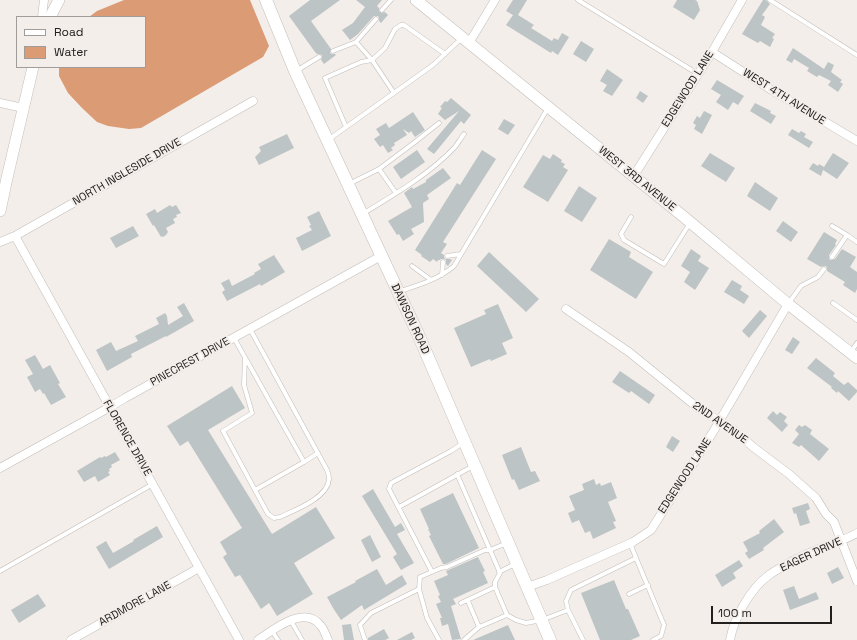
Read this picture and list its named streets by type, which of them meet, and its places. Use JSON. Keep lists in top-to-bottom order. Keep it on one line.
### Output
{"streets":{"main road":["DAWSON ROAD"],"street":["EDGEWOOD LANE","WEST 4TH AVENUE","NORTH INGLESIDE DRIVE","WEST 3RD AVENUE","PINECREST DRIVE","2ND AVENUE","FLORENCE DRIVE","EAGER DRIVE","ARDMORE LANE"]},"crossings":[["EDGEWOOD LANE","WEST 4TH AVENUE"],["EDGEWOOD LANE","WEST 3RD AVENUE"],["EDGEWOOD LANE","DAWSON ROAD"],["EDGEWOOD LANE","2ND AVENUE"],["NORTH INGLESIDE DRIVE","FLORENCE DRIVE"],["DAWSON ROAD","PINECREST DRIVE"],["PINECREST DRIVE","FLORENCE DRIVE"],["2ND AVENUE","EAGER DRIVE"],["FLORENCE DRIVE","ARDMORE LANE"]],"legend":["Road","Water"],"scale_bar":"100 m"}
